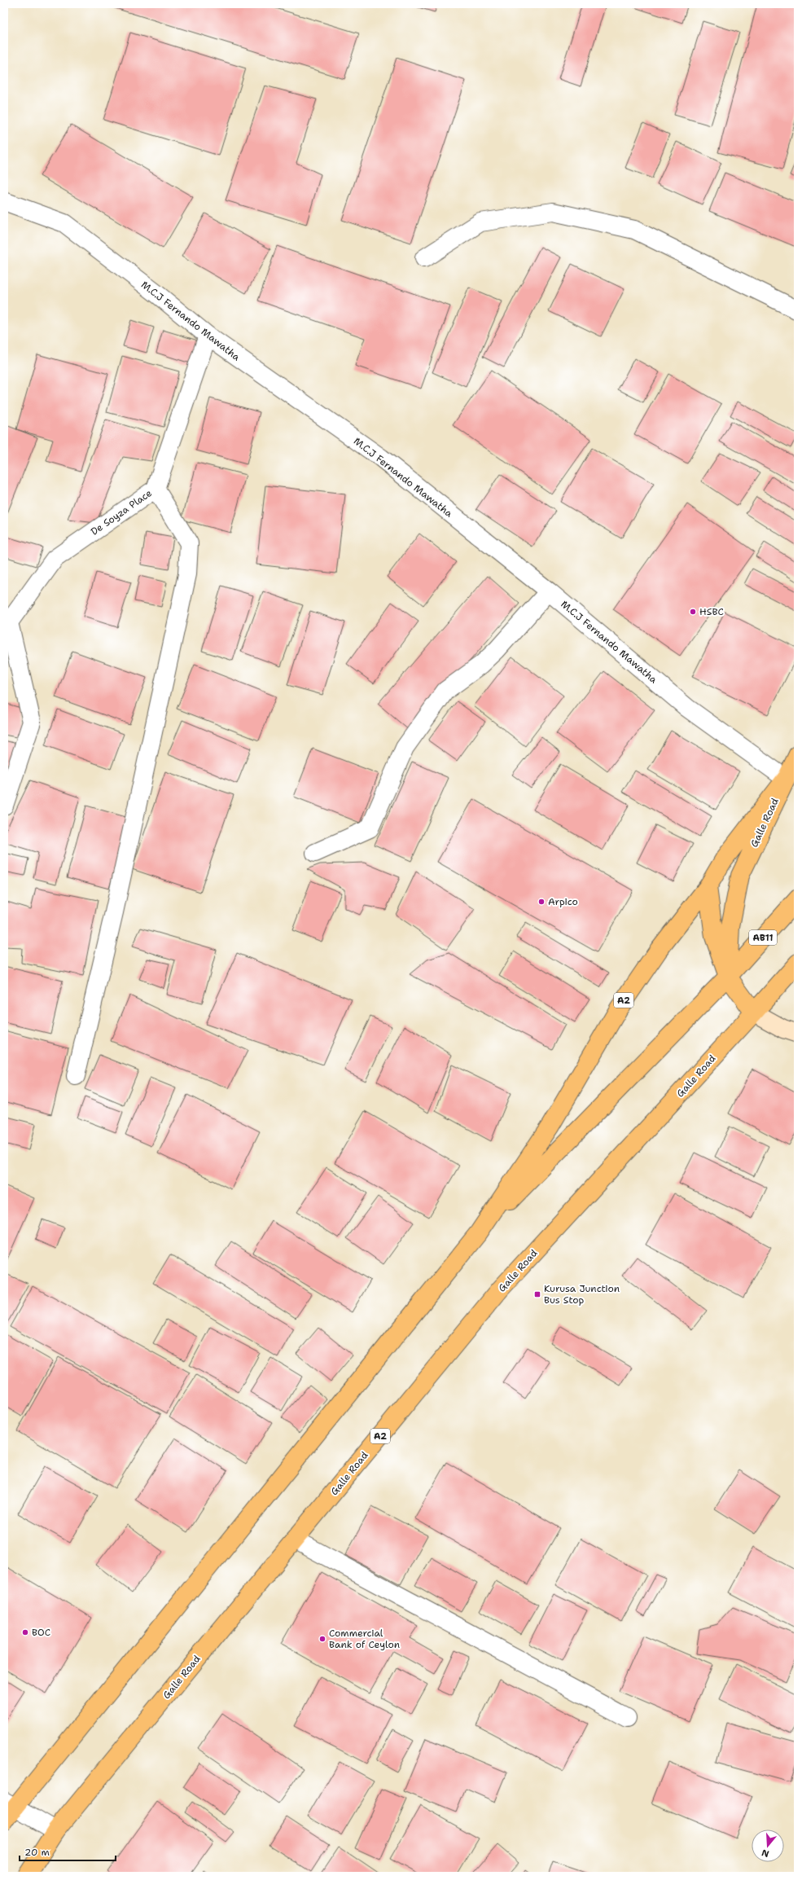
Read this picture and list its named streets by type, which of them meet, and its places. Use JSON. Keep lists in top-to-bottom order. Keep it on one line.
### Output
{"streets":{"main road":["Galle Road","AB11","A2"],"street":["M.C.J Fernando Mawatha","De Soyza Place"]},"crossings":[["M.C.J Fernando Mawatha","De Soyza Place"],["M.C.J Fernando Mawatha","Galle Road"],["Galle Road","AB11"]],"places":{"other":["HSBC","Arpico","BOC","Commercial Bank of Ceylon"],"transit":["Kurusa Junction Bus Stop"]},"scale_bar":"20 m","north":"bottom"}
